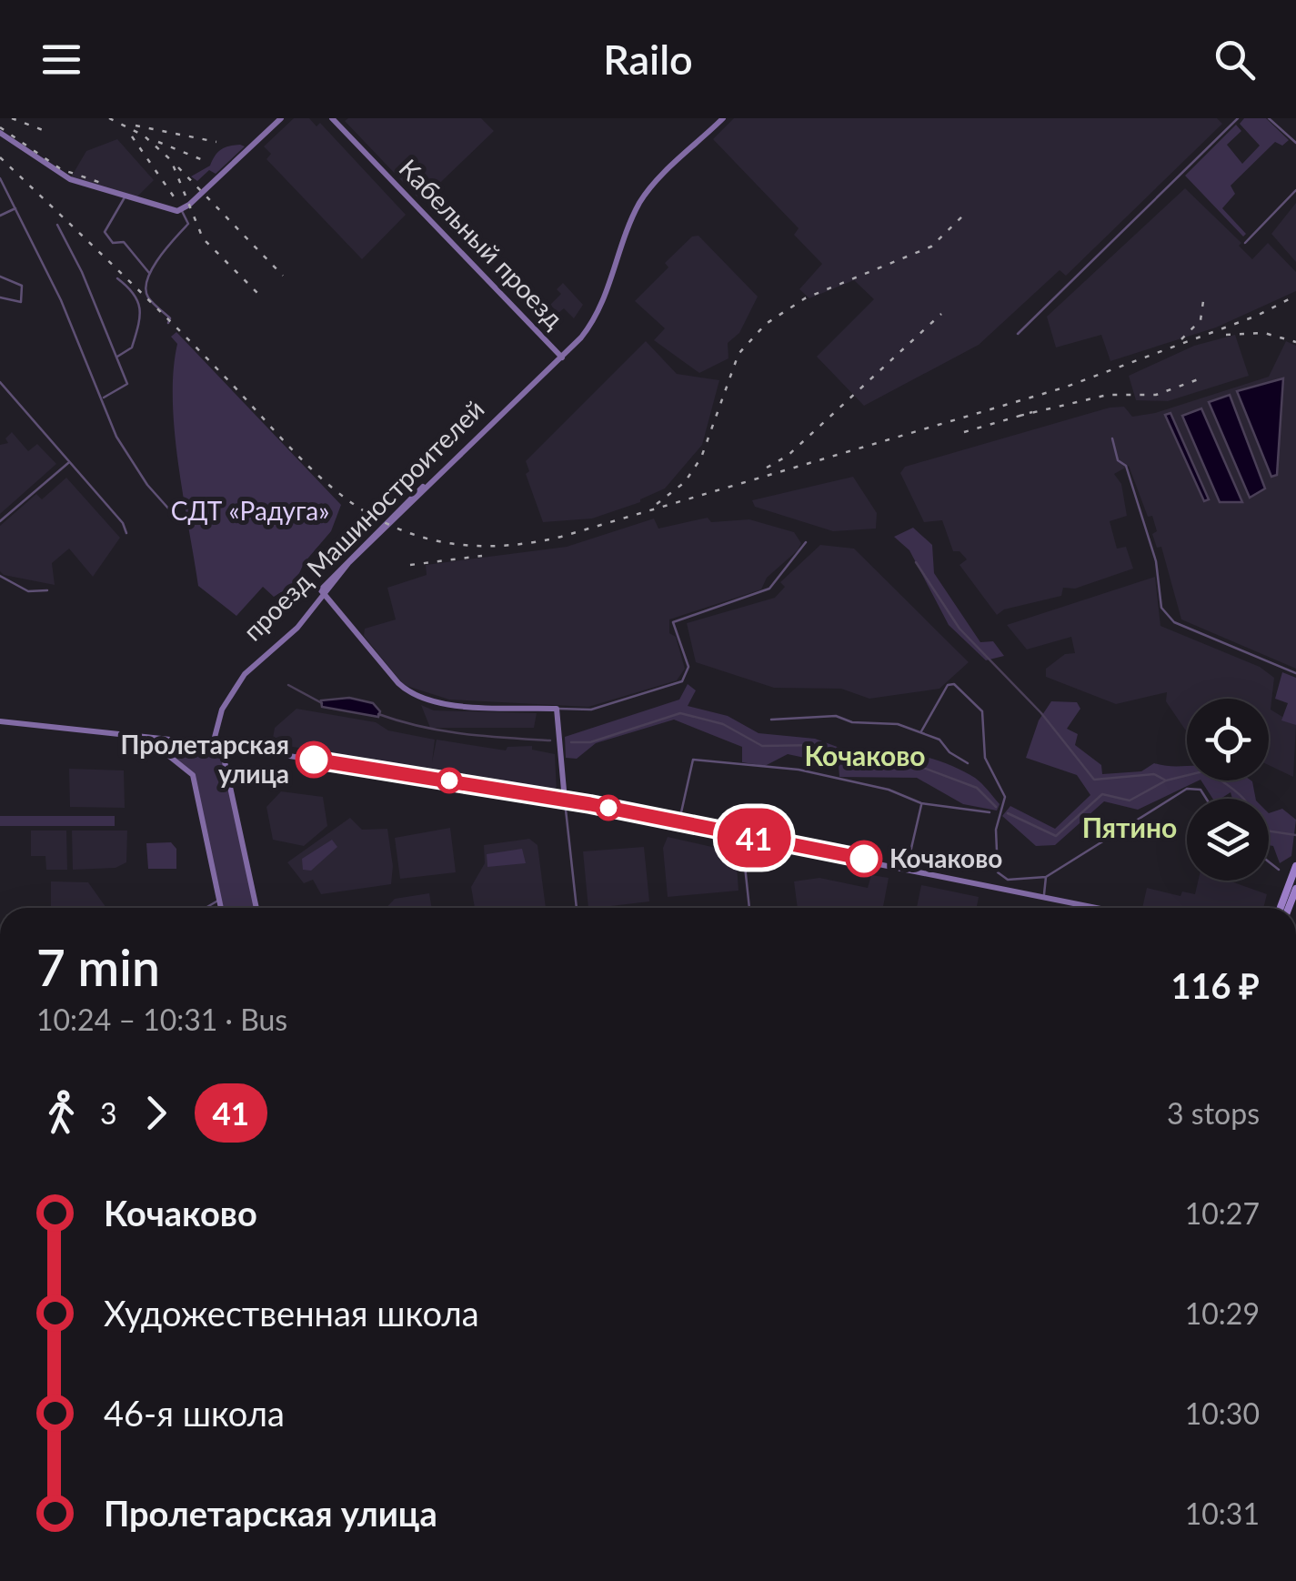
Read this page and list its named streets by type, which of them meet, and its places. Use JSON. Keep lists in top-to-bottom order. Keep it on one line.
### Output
{"streets":{"main road":["Кабельный проезд","проезд Машиностроителей"]},"crossings":[["Кабельный проезд","проезд Машиностроителей"]],"districts":["Кочаково","Пятино"],"parks":["СДТ «Радуга»"],"places":["Пролетарская улица","Кочаково"],"lines":["bus line 41"],"page":{"header":"Railo","on_map":"41","heading":["7 min","10:24 – 10:31 · Bus","116 ₽"],"legs":["3","41","3 stops"],"list":[{"name":"Кочаково","value":"10:27"},{"name":"Художественная школа","value":"10:29"},{"name":"46-я школа","value":"10:30"},{"name":"Пролетарская улица","value":"10:31"}]}}
